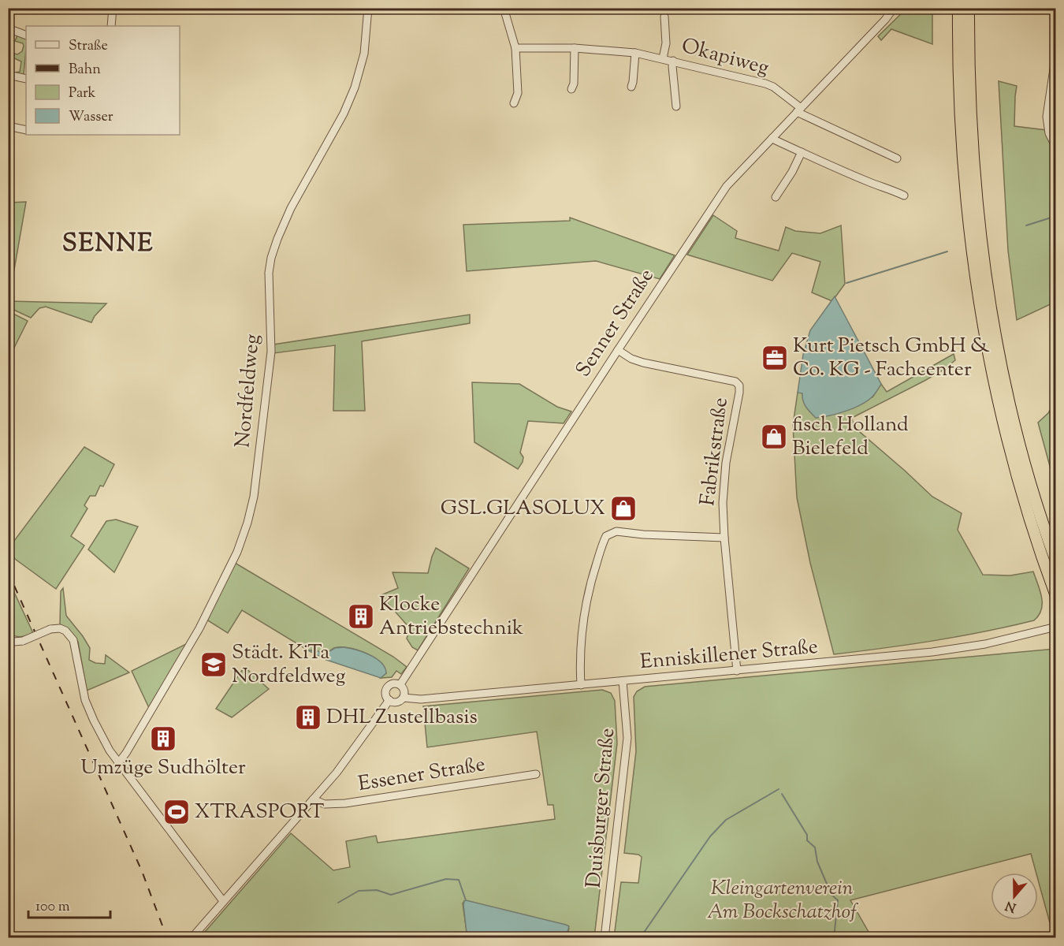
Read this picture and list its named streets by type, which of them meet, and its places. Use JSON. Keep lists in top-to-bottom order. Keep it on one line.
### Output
{"streets":{"street":["Okapiweg","Senner Straße","Nordfeldweg","Fabrikstraße","Enniskillener Straße","Essener Straße","Duisburger Straße"]},"crossings":[["Okapiweg","Senner Straße"],["Senner Straße","Fabrikstraße"],["Senner Straße","Enniskillener Straße"],["Fabrikstraße","Enniskillener Straße"],["Enniskillener Straße","Duisburger Straße"]],"districts":["SENNE"],"parks":["Kleingartenverein Am Bockschatzhof"],"places":{"office":["Kurt Pietsch GmbH & Co. KG - Fachcenter"],"shop":["fisch Holland Bielefeld","GSL.GLASOLUX"],"building":["Klocke Antriebstechnik","DHL Zustellbasis","Umzüge Sudhölter"],"school or university":["Städt. KiTa Nordfeldweg"],"sports":["XTRASPORT"]},"legend":["Straße","Bahn","Park","Wasser"],"scale_bar":"100 m","north":"bottom"}
